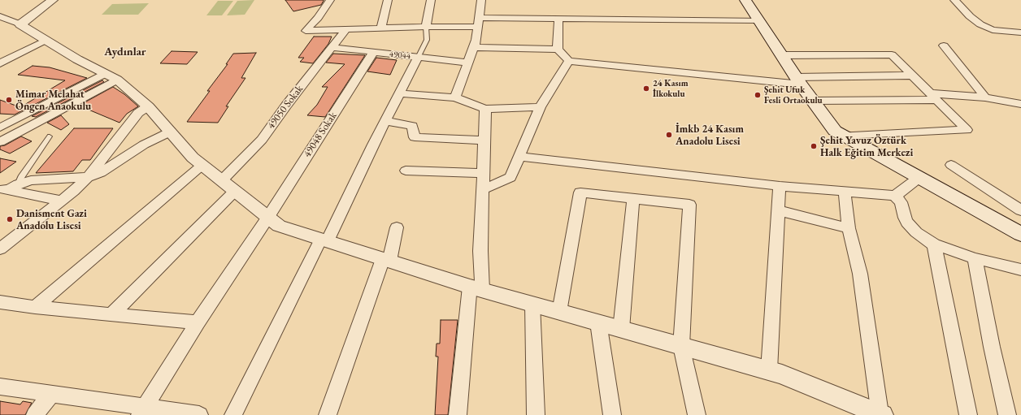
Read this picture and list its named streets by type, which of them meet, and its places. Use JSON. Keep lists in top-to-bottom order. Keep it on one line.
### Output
{"streets":{"street":["49044","49050 Sokak","49048 Sokak"]},"crossings":[["49044","49050 Sokak"],["49044","49048 Sokak"]],"districts":["Aydınlar"],"places":["24 Kasım İlkokulu","Şehit Ufuk Fesli Ortaokulu","Mimar Melahat Öngen Anaokulu","İmkb 24 Kasım Anadolu Lisesi","Şehit Yavuz Öztürk Halk Eğitim Merkezi","Danisment Gazi Anadolu Lisesi"]}
